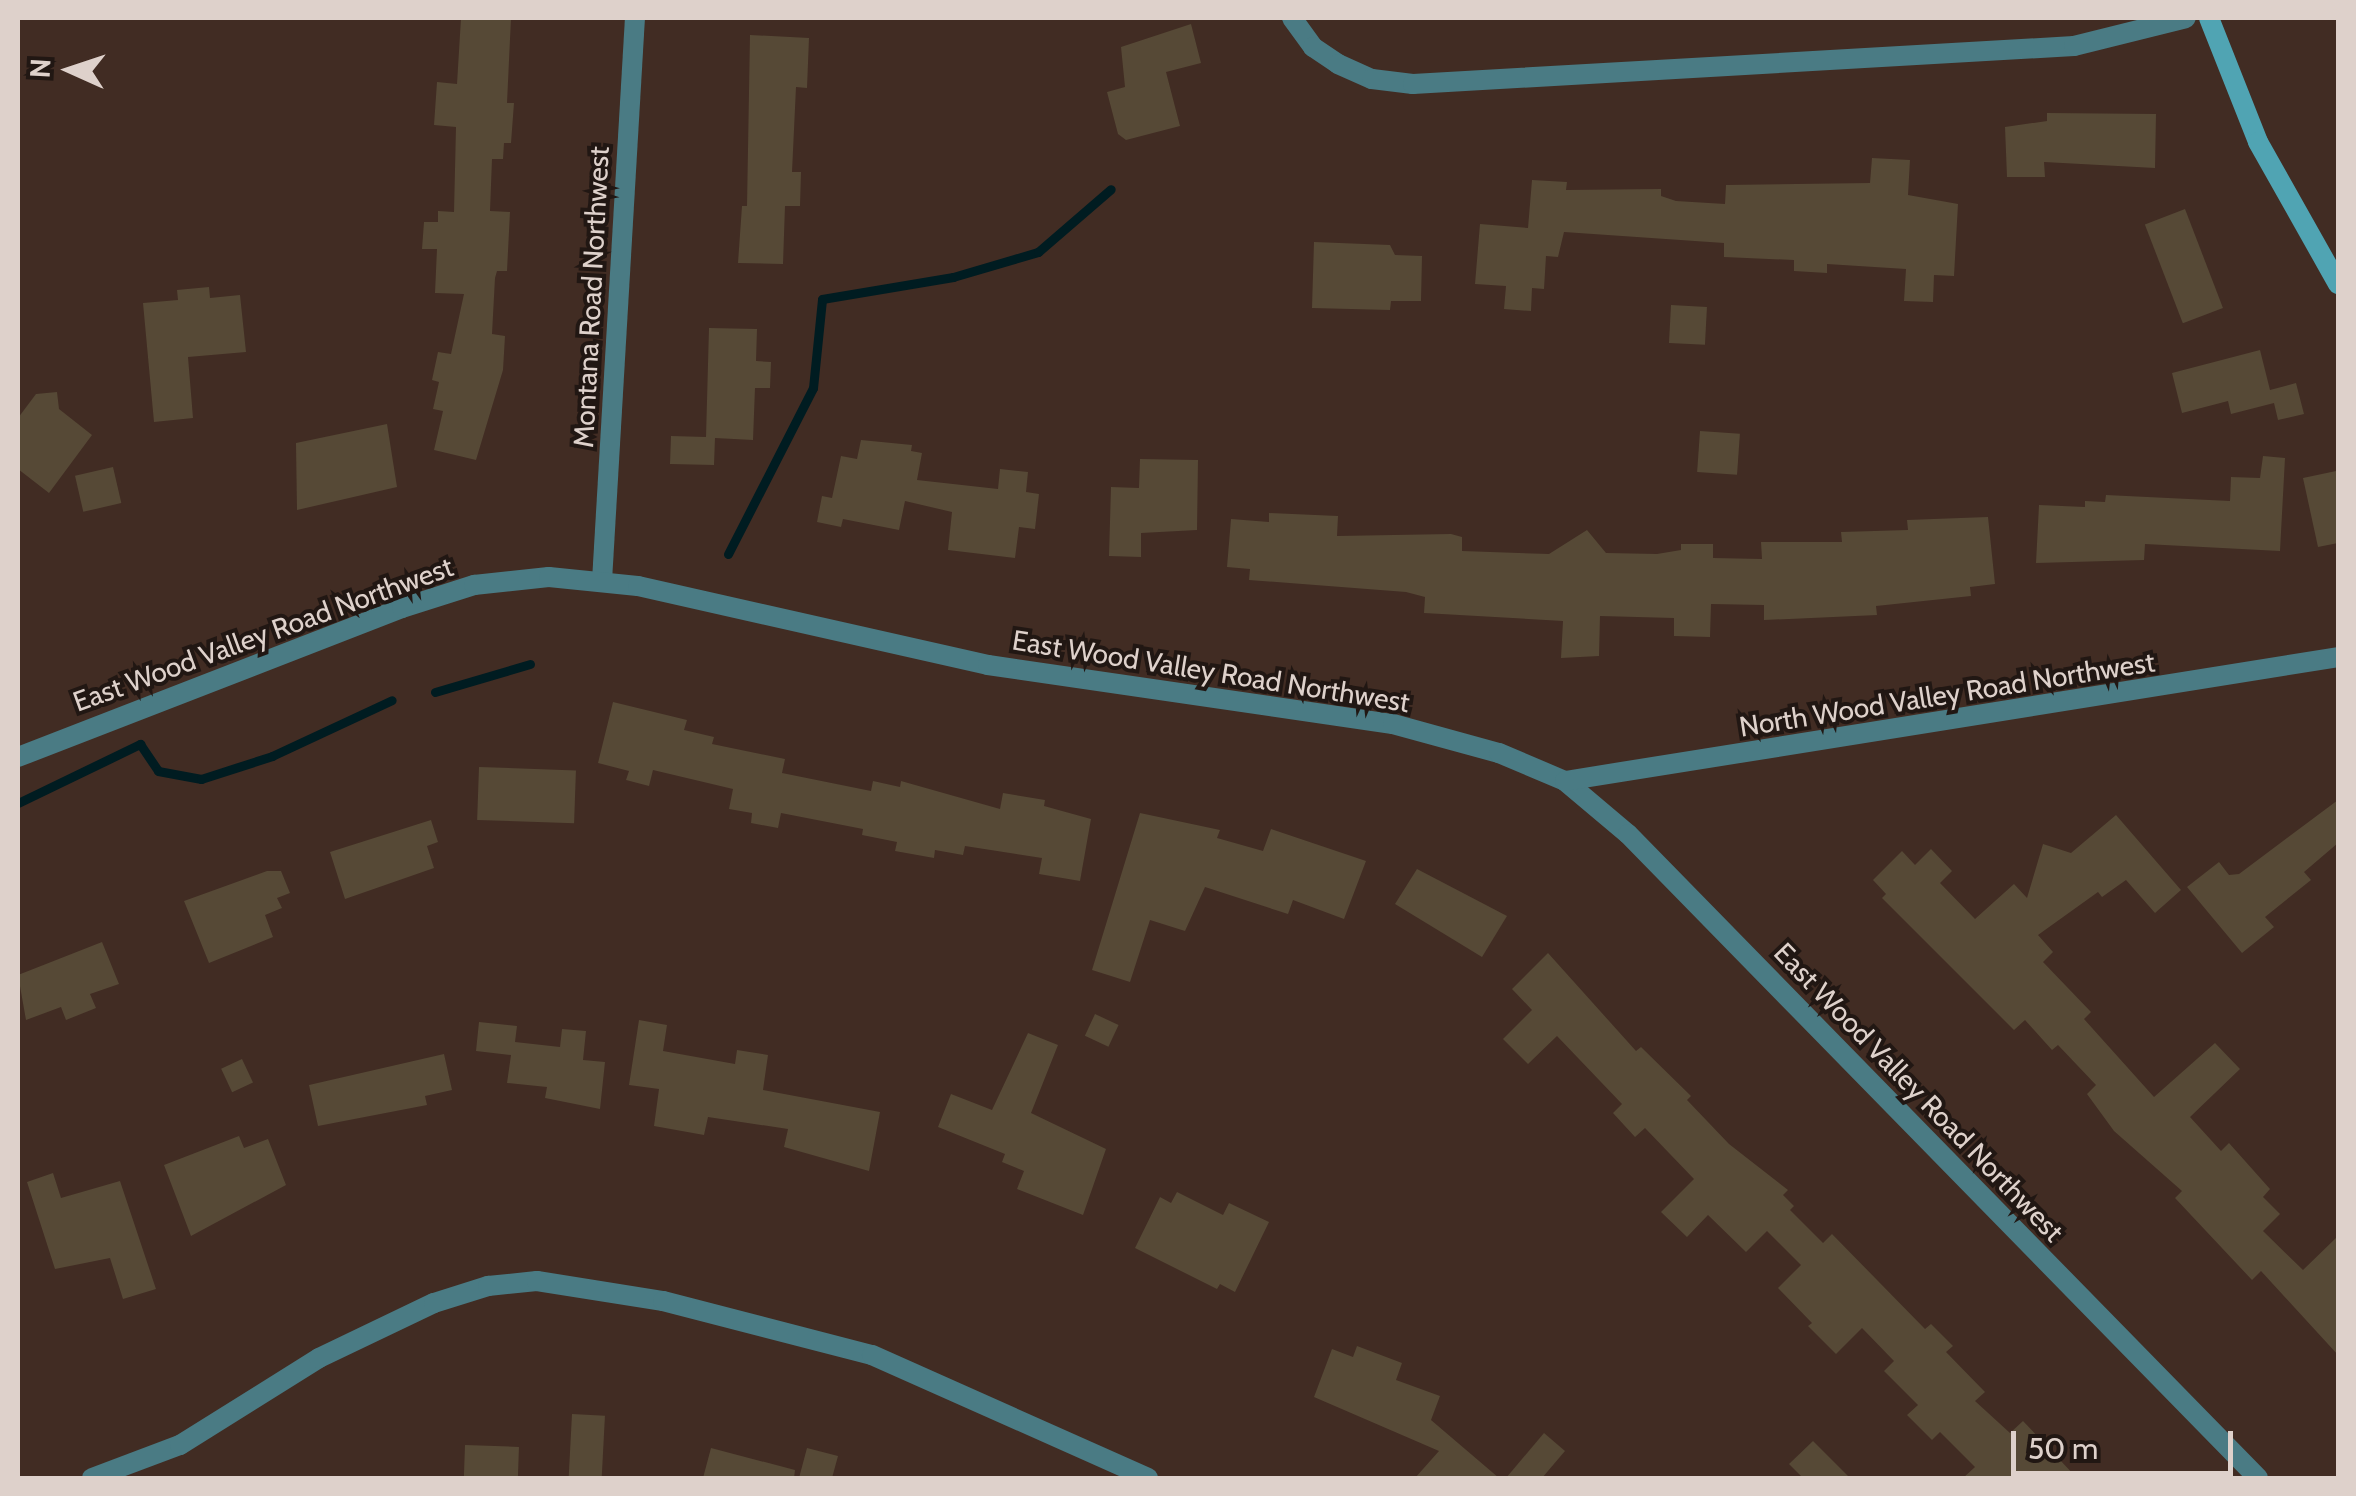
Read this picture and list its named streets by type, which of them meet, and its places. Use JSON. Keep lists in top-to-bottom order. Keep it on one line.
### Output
{"streets":{"street":["Montana Road Northwest","East Wood Valley Road Northwest","North Wood Valley Road Northwest"]},"crossings":[["Montana Road Northwest","East Wood Valley Road Northwest"],["East Wood Valley Road Northwest","North Wood Valley Road Northwest"]],"scale_bar":"50 m","north":"left"}
